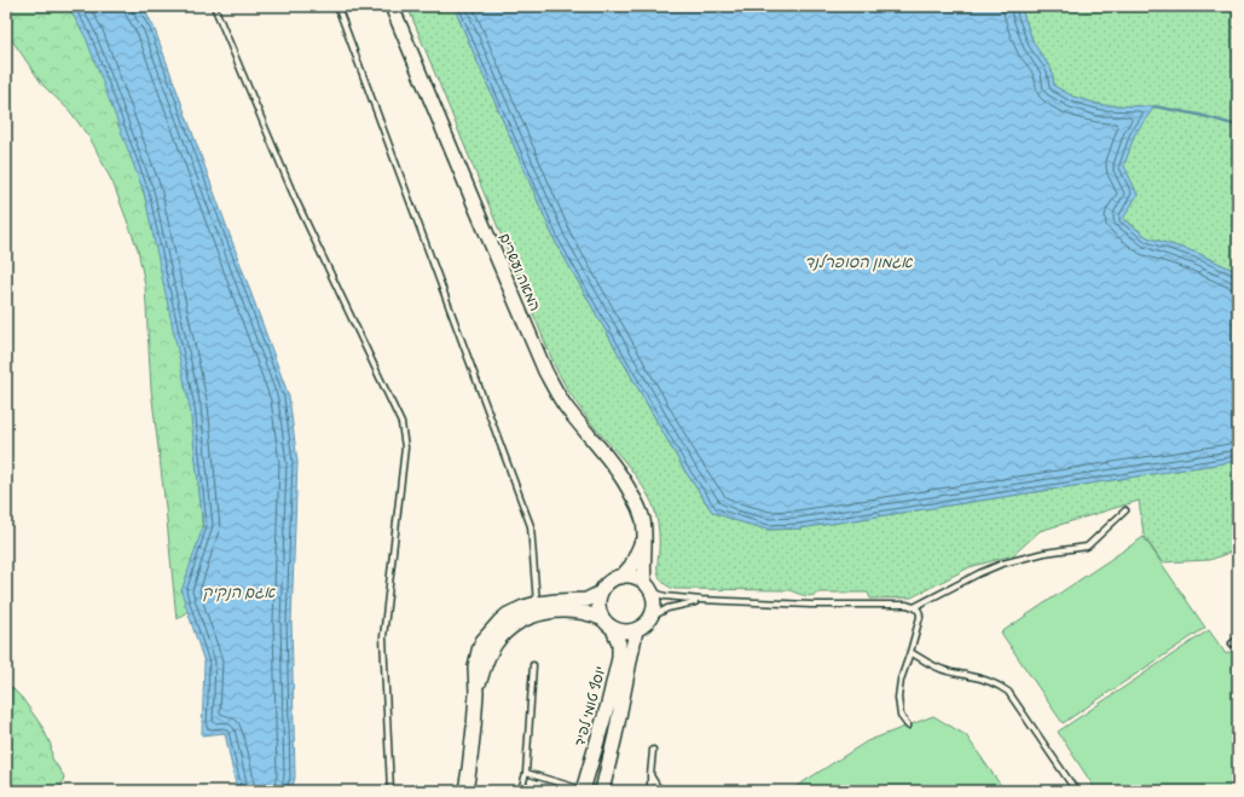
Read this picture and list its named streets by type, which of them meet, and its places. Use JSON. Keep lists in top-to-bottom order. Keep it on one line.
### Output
{"streets":{"street":["המאה ועשרים","יוסף טומי לפיד"]},"crossings":[["המאה ועשרים","יוסף טומי לפיד"]],"water":["אגמון הסופרלנד","אגם הנקיק"]}
